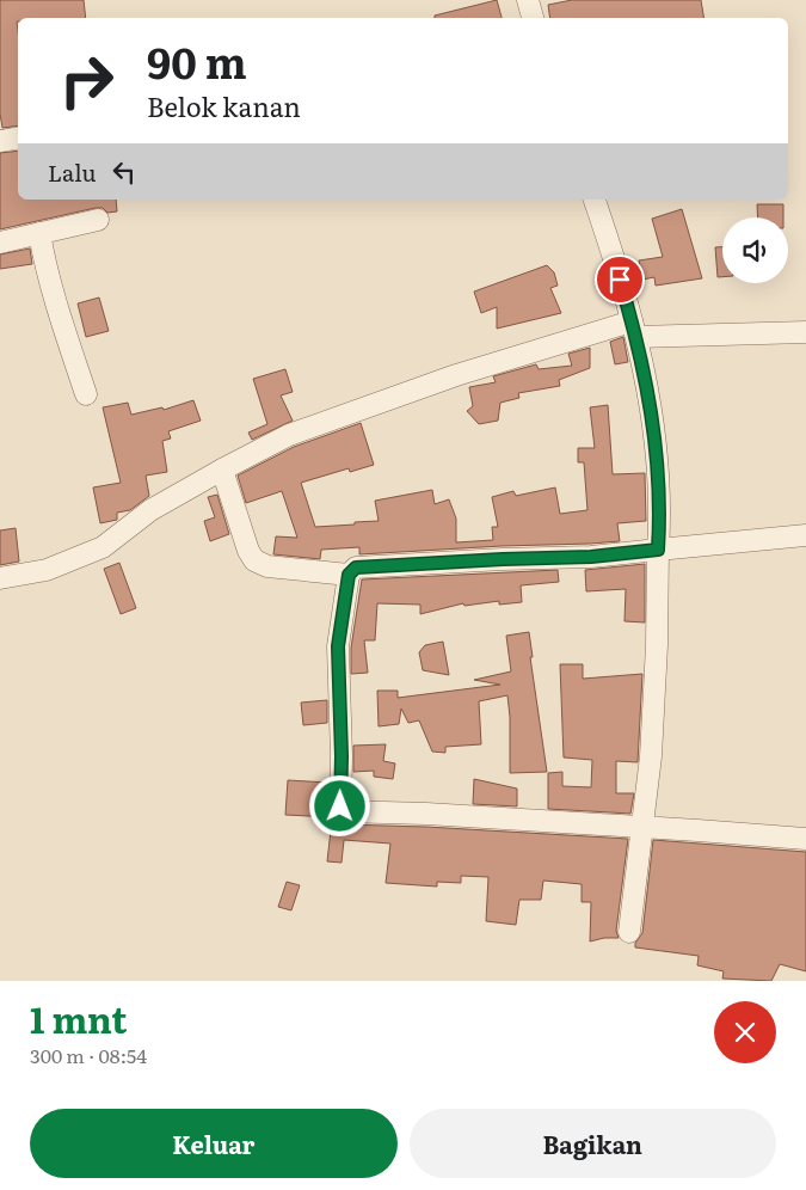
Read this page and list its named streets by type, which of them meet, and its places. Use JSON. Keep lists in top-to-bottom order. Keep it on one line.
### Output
{"page":{"turn":["90 m","Belok kanan"],"then":"Lalu","heading":["1 mnt","300 m · 08:54"],"buttons":["Keluar","Bagikan"]}}
